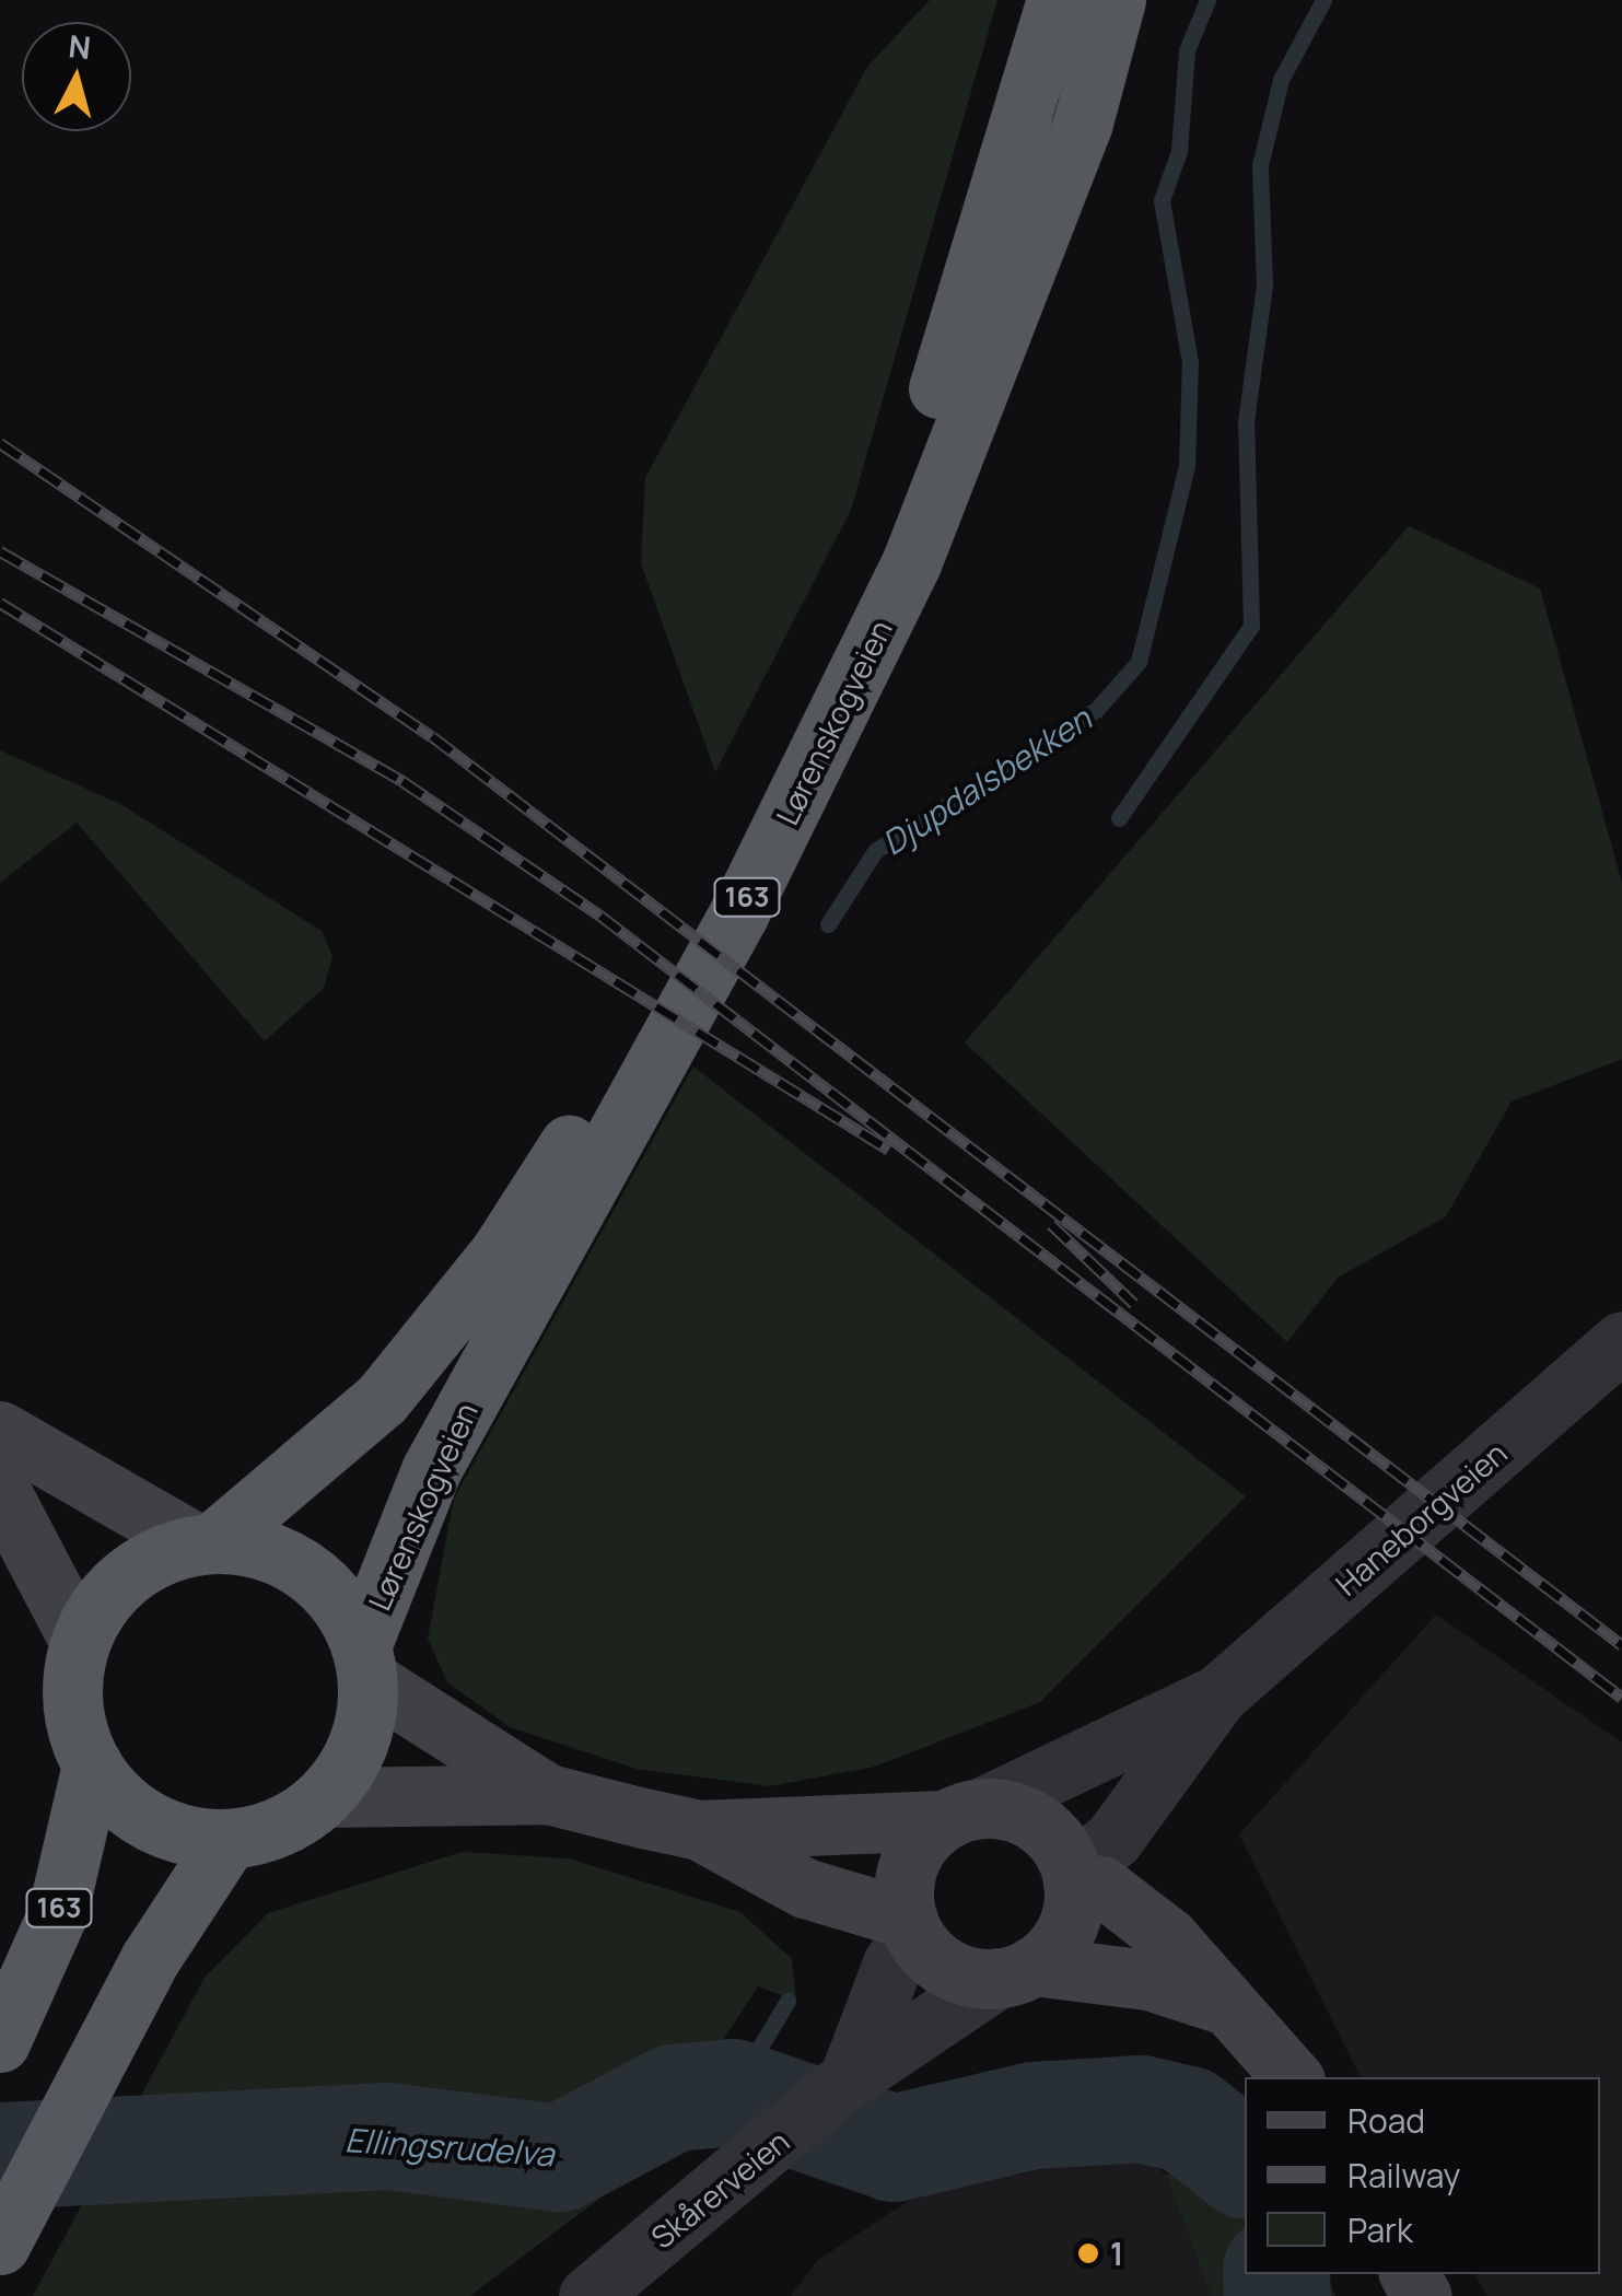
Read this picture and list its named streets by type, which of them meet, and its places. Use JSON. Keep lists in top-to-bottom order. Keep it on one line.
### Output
{"streets":{"highway":["Lørenskogveien","163"],"street":["Haneborgveien","Skårerveien"]},"crossings":[["Lørenskogveien","163"],["Haneborgveien","Skårerveien"]],"water":["Djupdalsbekken","Ellingsrudelva"],"places":["1"],"legend":["Road","Railway","Park"],"north":"top"}
